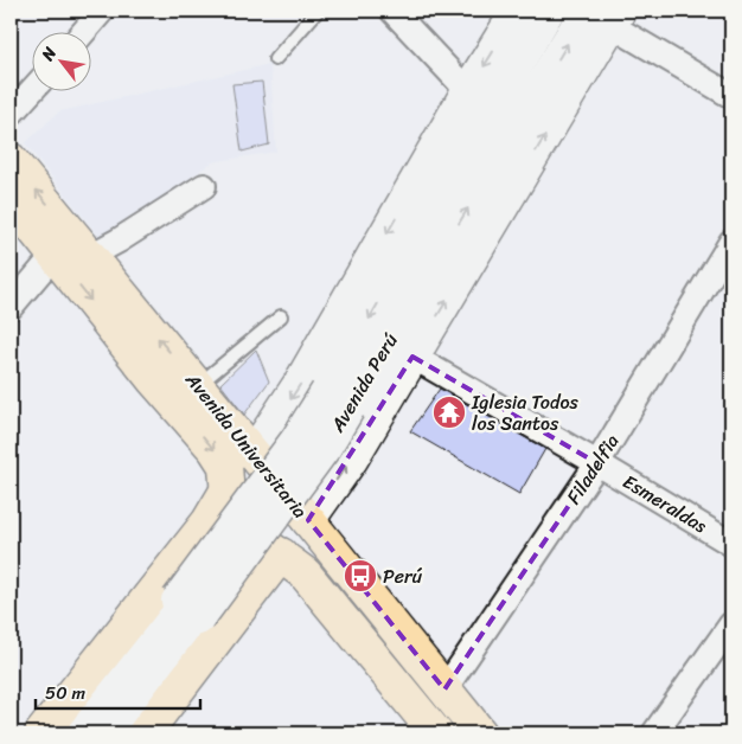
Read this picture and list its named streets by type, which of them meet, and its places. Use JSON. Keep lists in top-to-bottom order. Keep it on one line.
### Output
{"streets":{"main road":["Avenida Perú","Avenida Universitaria"],"street":["Filadelfia","Esmeraldas"]},"crossings":[["Avenida Perú","Avenida Universitaria"],["Avenida Perú","Esmeraldas"],["Avenida Universitaria","Filadelfia"],["Filadelfia","Esmeraldas"]],"places":{"temple":["Iglesia Todos los Santos"],"bus stop":["Perú"]},"scale_bar":"50 m","north":"top left"}
